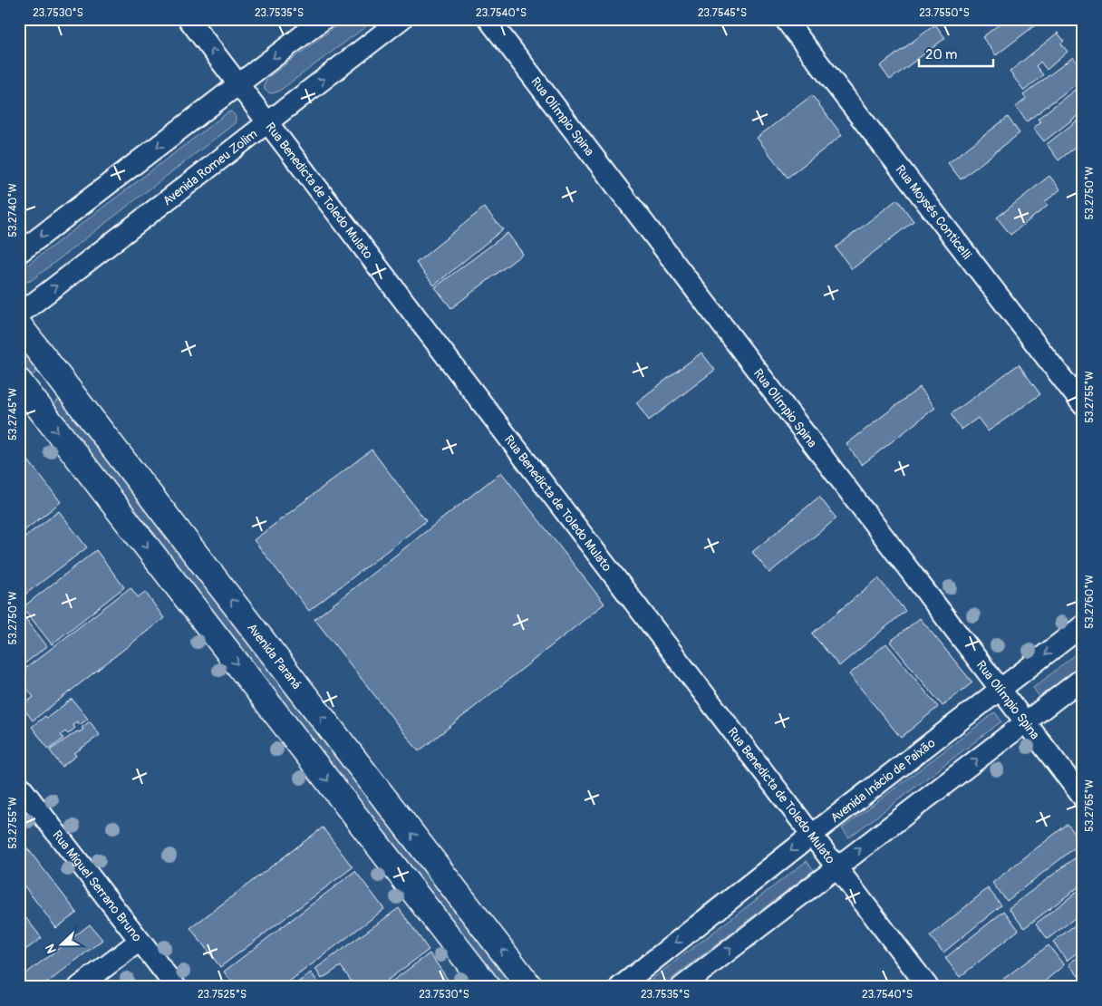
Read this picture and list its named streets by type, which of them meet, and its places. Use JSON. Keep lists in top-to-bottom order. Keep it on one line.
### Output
{"streets":{"main road":["Avenida Paraná"],"street":["Rua Olímpio Spina","Avenida Romeu Zolim","Rua Benedicta de Toledo Mulato","Rua Moysés Conticelli","Avenida Inácio de Paixão","Rua Miguel Serrano Bruno"]},"crossings":[["Rua Olímpio Spina","Avenida Inácio de Paixão"],["Avenida Romeu Zolim","Rua Benedicta de Toledo Mulato"],["Rua Benedicta de Toledo Mulato","Avenida Inácio de Paixão"]],"scale_bar":"20 m","north":"left","coordinates":["23.7530°S","23.7535°S","23.7540°S","23.7545°S","23.7550°S","53.2750°W","53.2740°W","53.2755°W","53.2745°W","53.2760°W","53.2765°W","23.7525°S"]}
